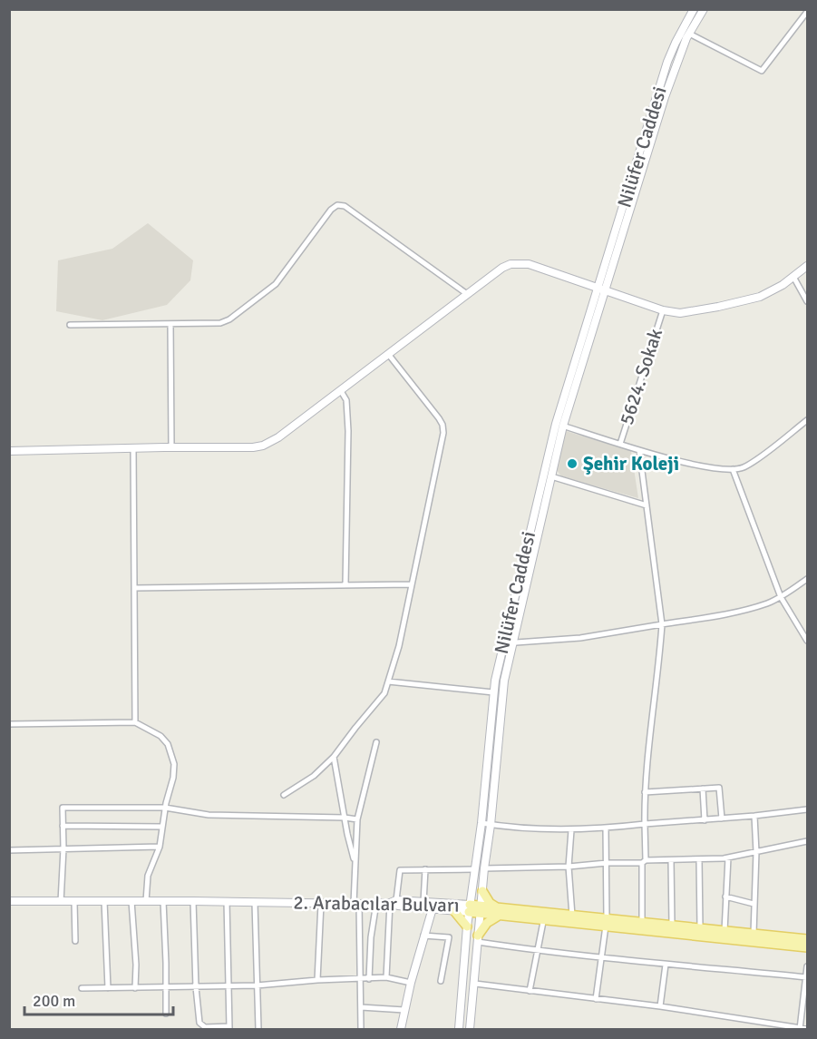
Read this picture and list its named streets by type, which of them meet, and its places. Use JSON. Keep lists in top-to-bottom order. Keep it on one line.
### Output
{"streets":{"street":["Nilüfer Caddesi","5624. Sokak","2. Arabacılar Bulvarı"]},"places":["Şehir Koleji"],"scale_bar":"200 m"}
